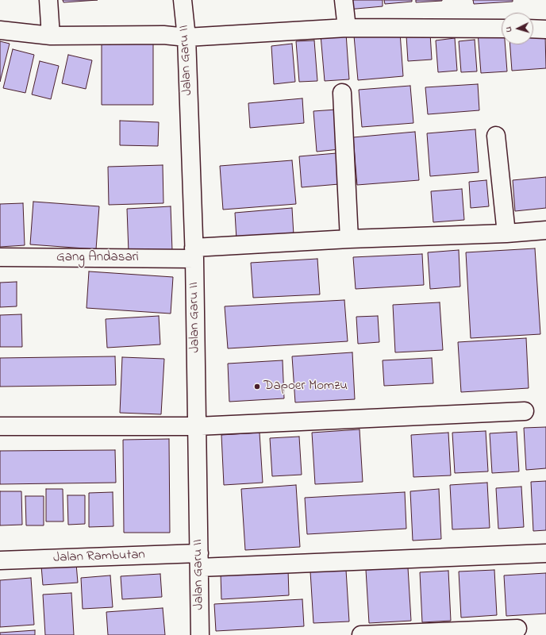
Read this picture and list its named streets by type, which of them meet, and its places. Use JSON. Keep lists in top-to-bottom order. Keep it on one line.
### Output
{"streets":{"street":["Jalan Garu II","Gang Andasari","Jalan Rambutan"]},"crossings":[["Jalan Garu II","Gang Andasari"],["Jalan Garu II","Jalan Rambutan"]],"places":["Dapoer Momzu"],"north":"left"}
